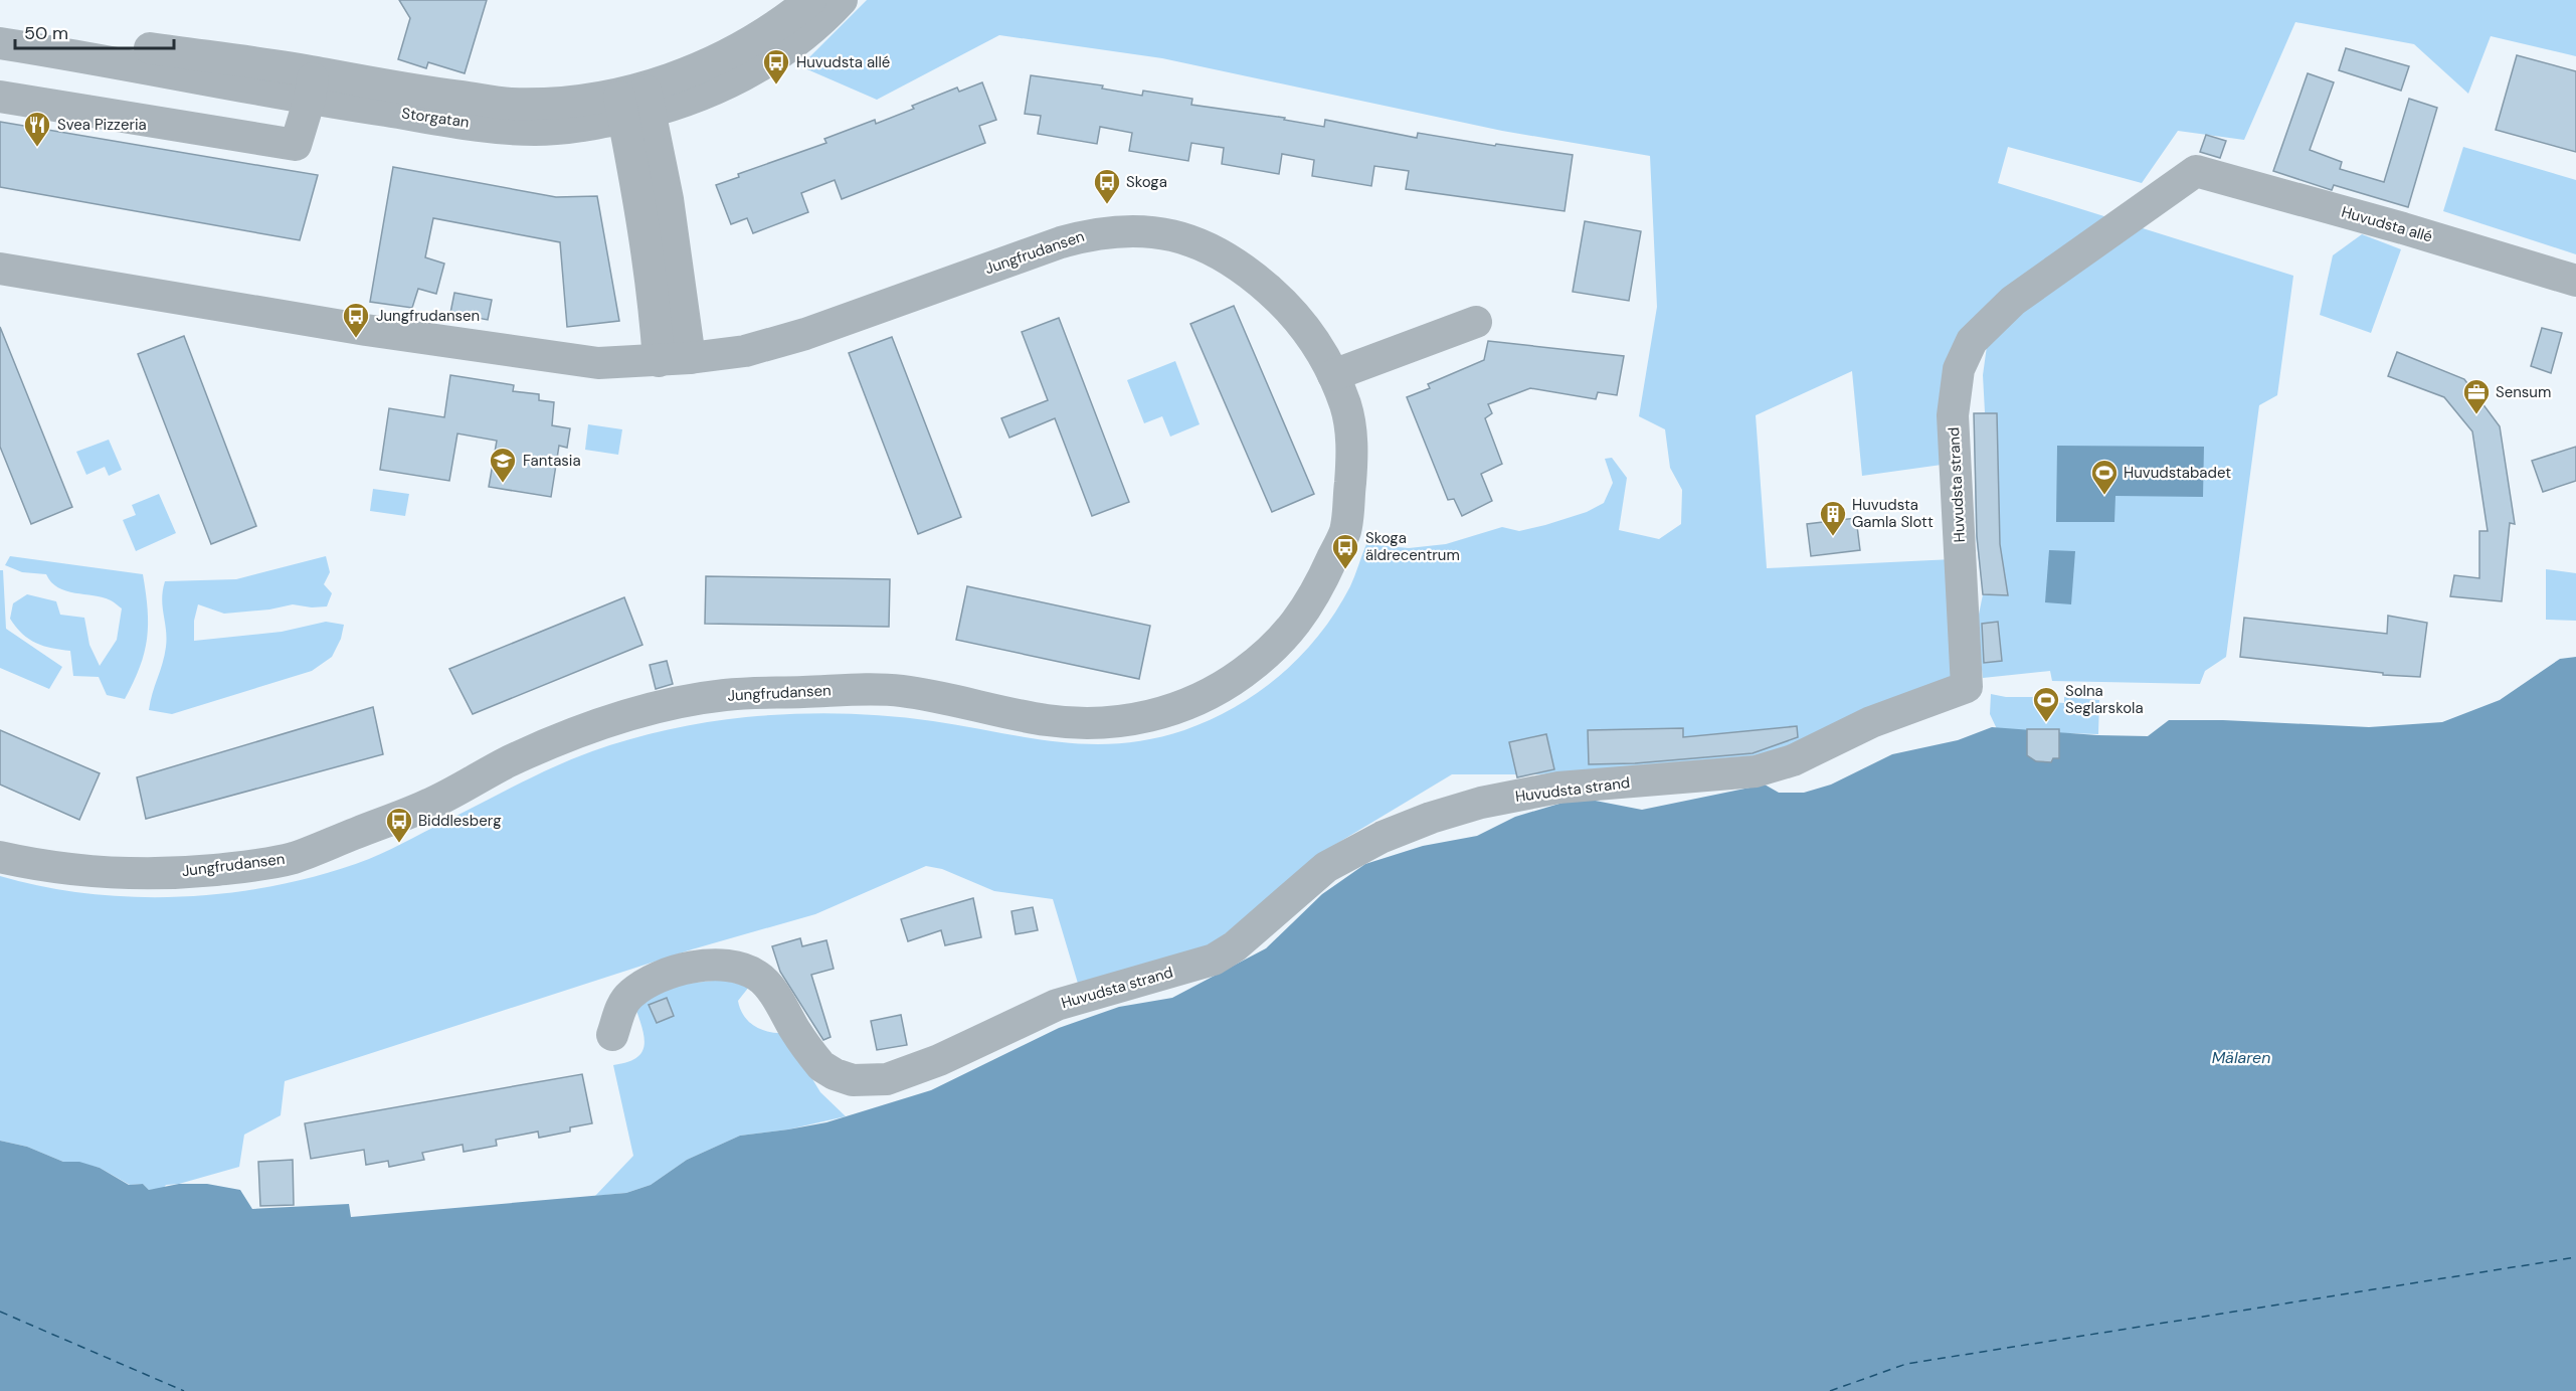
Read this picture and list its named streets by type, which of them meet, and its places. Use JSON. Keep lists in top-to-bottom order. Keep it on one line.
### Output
{"streets":{"street":["Storgatan","Huvudsta allé","Jungfrudansen","Huvudsta strand"]},"crossings":[["Huvudsta allé","Huvudsta strand"]],"water":["Mälaren"],"places":{"bus stop":["Huvudsta allé","Skoga","Jungfrudansen","Skoga äldrecentrum","Biddlesberg"],"restaurant":["Svea Pizzeria"],"office":["Sensum"],"school or university":["Fantasia"],"sports":["Huvudstabadet","Solna Seglarskola"],"building":["Huvudsta Gamla Slott"]},"scale_bar":"50 m"}
